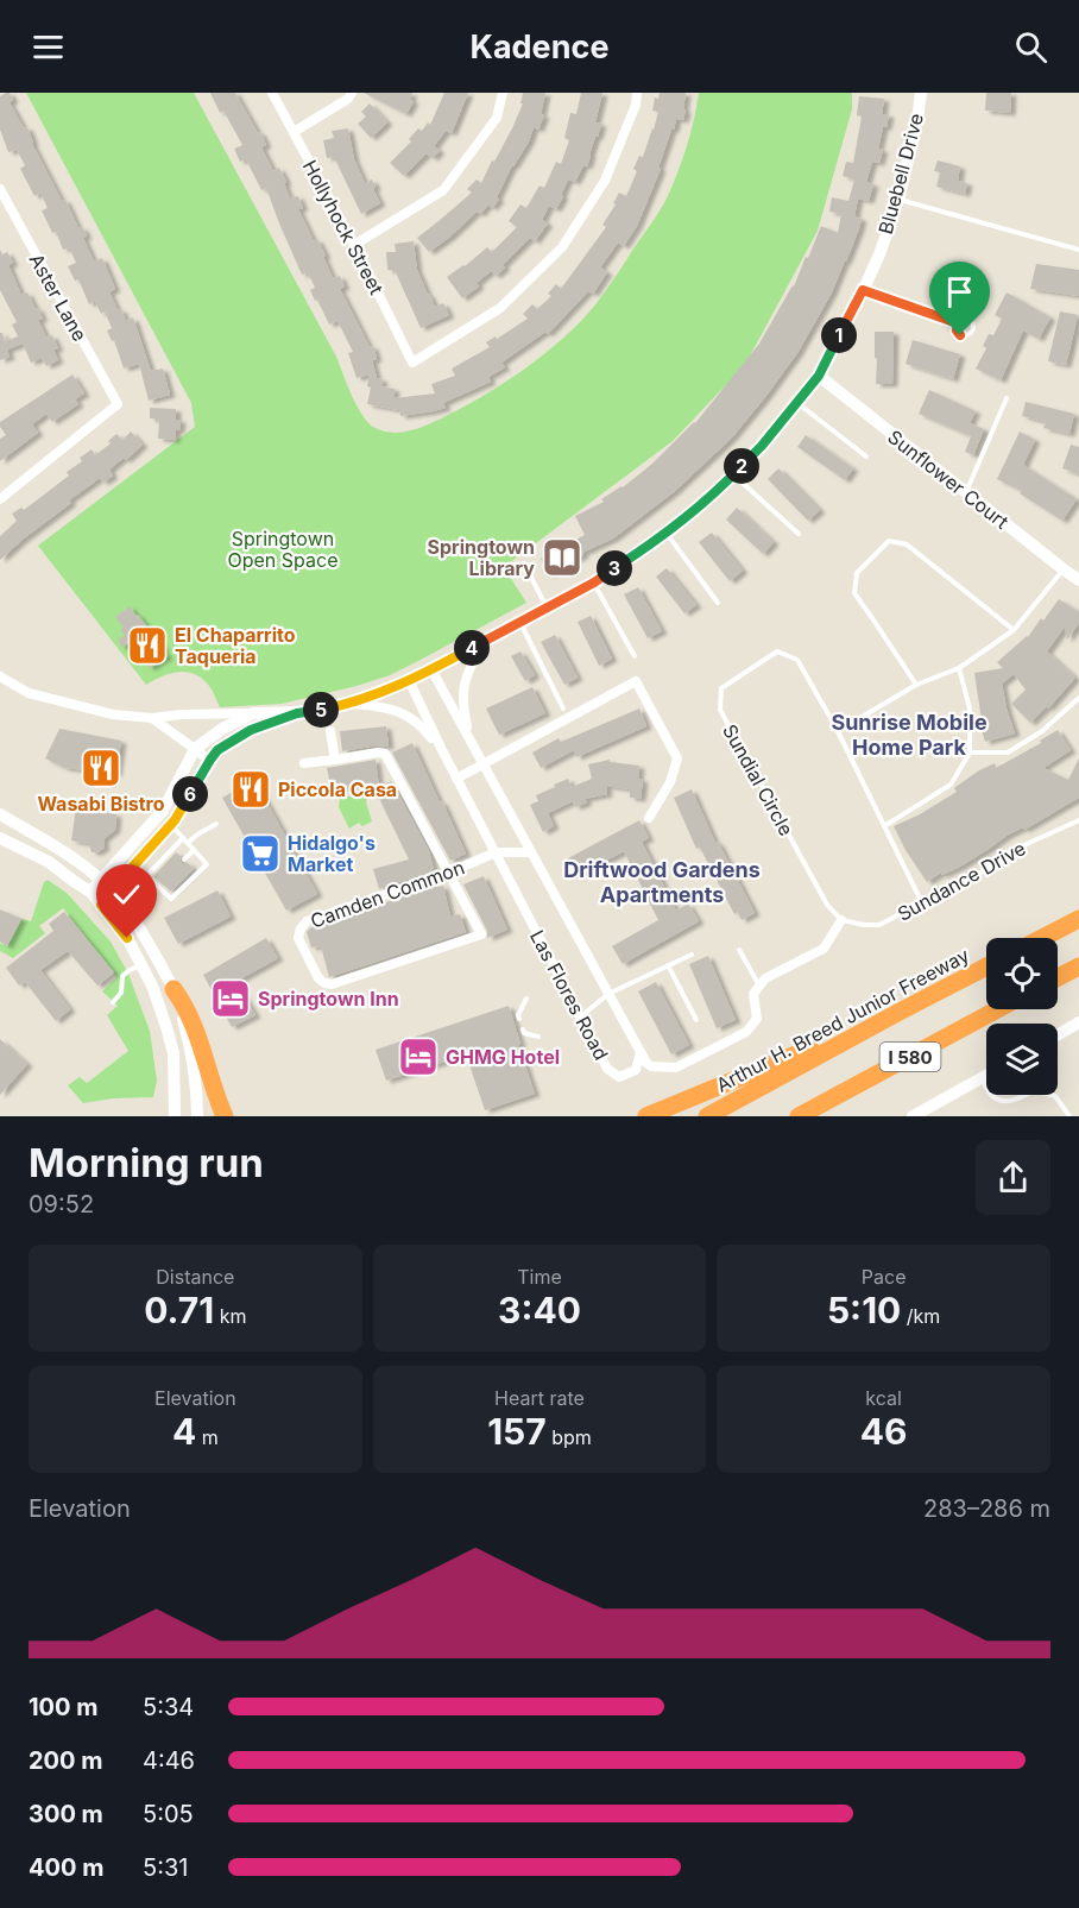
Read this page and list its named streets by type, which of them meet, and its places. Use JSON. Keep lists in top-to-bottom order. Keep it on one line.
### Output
{"streets":{"highway":["Arthur H. Breed Junior Freeway","I 580"],"street":["Bluebell Drive","Hollyhock Street","Aster Lane","Sunflower Court","Camden Common","Las Flores Road"],"lane":["Sundial Circle","Sundance Drive"]},"crossings":[["Bluebell Drive","Sunflower Court"],["Bluebell Drive","Las Flores Road"],["Sundial Circle","Sundance Drive"],["Camden Common","Las Flores Road"]],"districts":["Sunrise Mobile Home Park","Driftwood Gardens Apartments"],"parks":["Springtown Open Space"],"places":{"library":["Springtown Library"],"restaurant":["El Chaparrito Taqueria","Wasabi Bistro","Piccola Casa"],"supermarket":["Hidalgo's Market"],"hotel":["Springtown Inn","GHMG Hotel"]},"page":{"header":"Kadence","pins":["1","2","3","4","5","6"],"heading":["Morning run","09:52"],"stats":[["Distance","0.71 km"],["Time","3:40"],["Pace","5:10 /km"],["Elevation","4 m"],["Heart rate","157 bpm"],["kcal","46"]],"chart":["Elevation","283–286 m"],"list":[{"name":"100 m","note":"5:34"},{"name":"200 m","note":"4:46"},{"name":"300 m","note":"5:05"},{"name":"400 m","note":"5:31"}]}}
